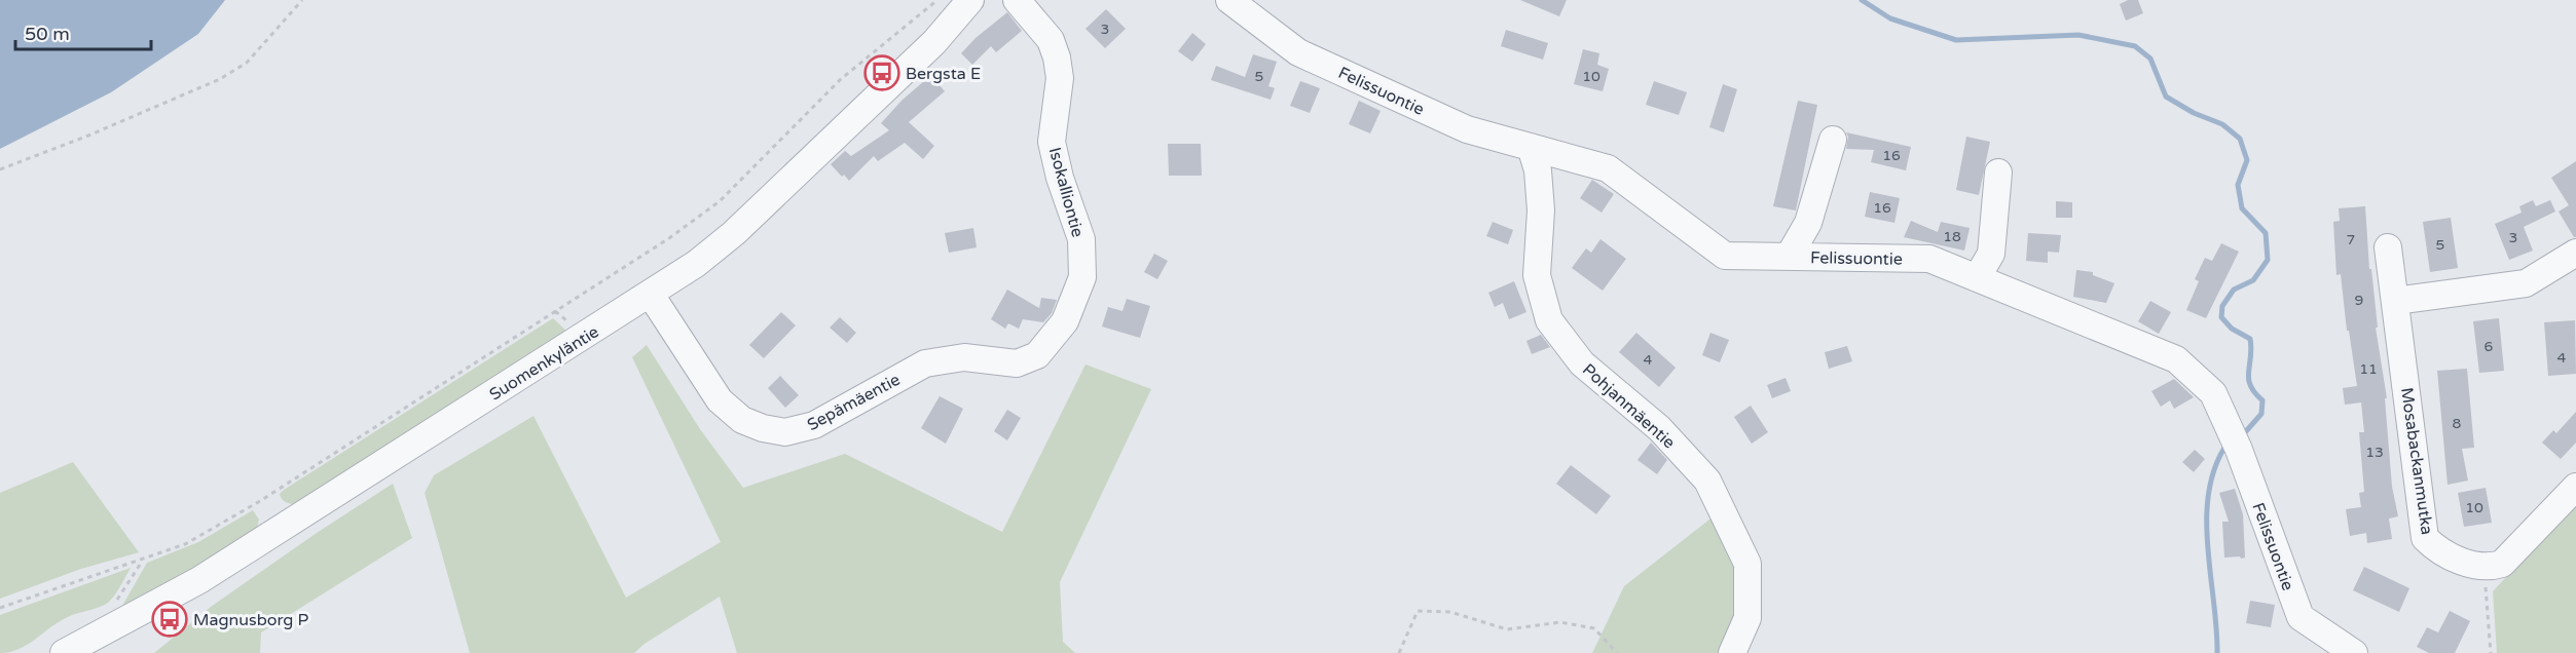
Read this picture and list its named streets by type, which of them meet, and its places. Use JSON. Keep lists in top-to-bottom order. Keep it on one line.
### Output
{"streets":{"street":["Felissuontie","Isokalliontie","Suomenkyläntie","Sepämäentie","Pohjanmäentie","Mosabackanmutka"]},"crossings":[["Felissuontie","Pohjanmäentie"],["Isokalliontie","Sepämäentie"],["Suomenkyläntie","Sepämäentie"]],"places":{"bus stop":["Bergsta E","Magnusborg P"]},"house_numbers":["3","5","10","16","16","18","3","7","5","9","6","4","4","11","8","13","10"],"scale_bar":"50 m"}
